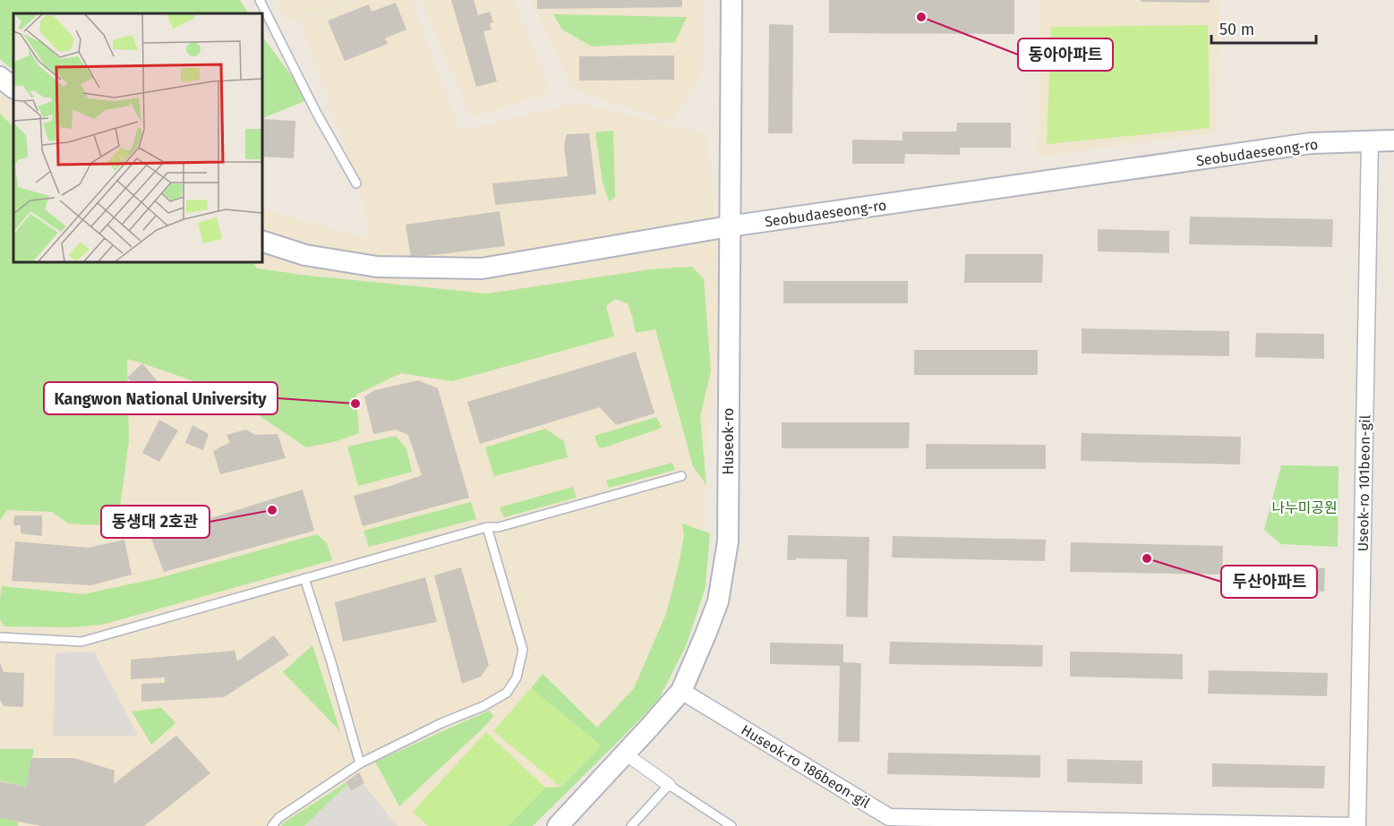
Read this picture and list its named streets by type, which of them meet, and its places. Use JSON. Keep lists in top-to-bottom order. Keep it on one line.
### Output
{"streets":{"street":["Seobudaeseong-ro","Huseok-ro","Useok-ro 101beon-gil","Huseok-ro 186beon-gil"]},"crossings":[["Seobudaeseong-ro","Huseok-ro"],["Seobudaeseong-ro","Useok-ro 101beon-gil"],["Huseok-ro","Huseok-ro 186beon-gil"]],"parks":["나누미공원"],"places":["동아아파트","Kangwon National University","동생대 2호관","두산아파트"],"scale_bar":"50 m"}
